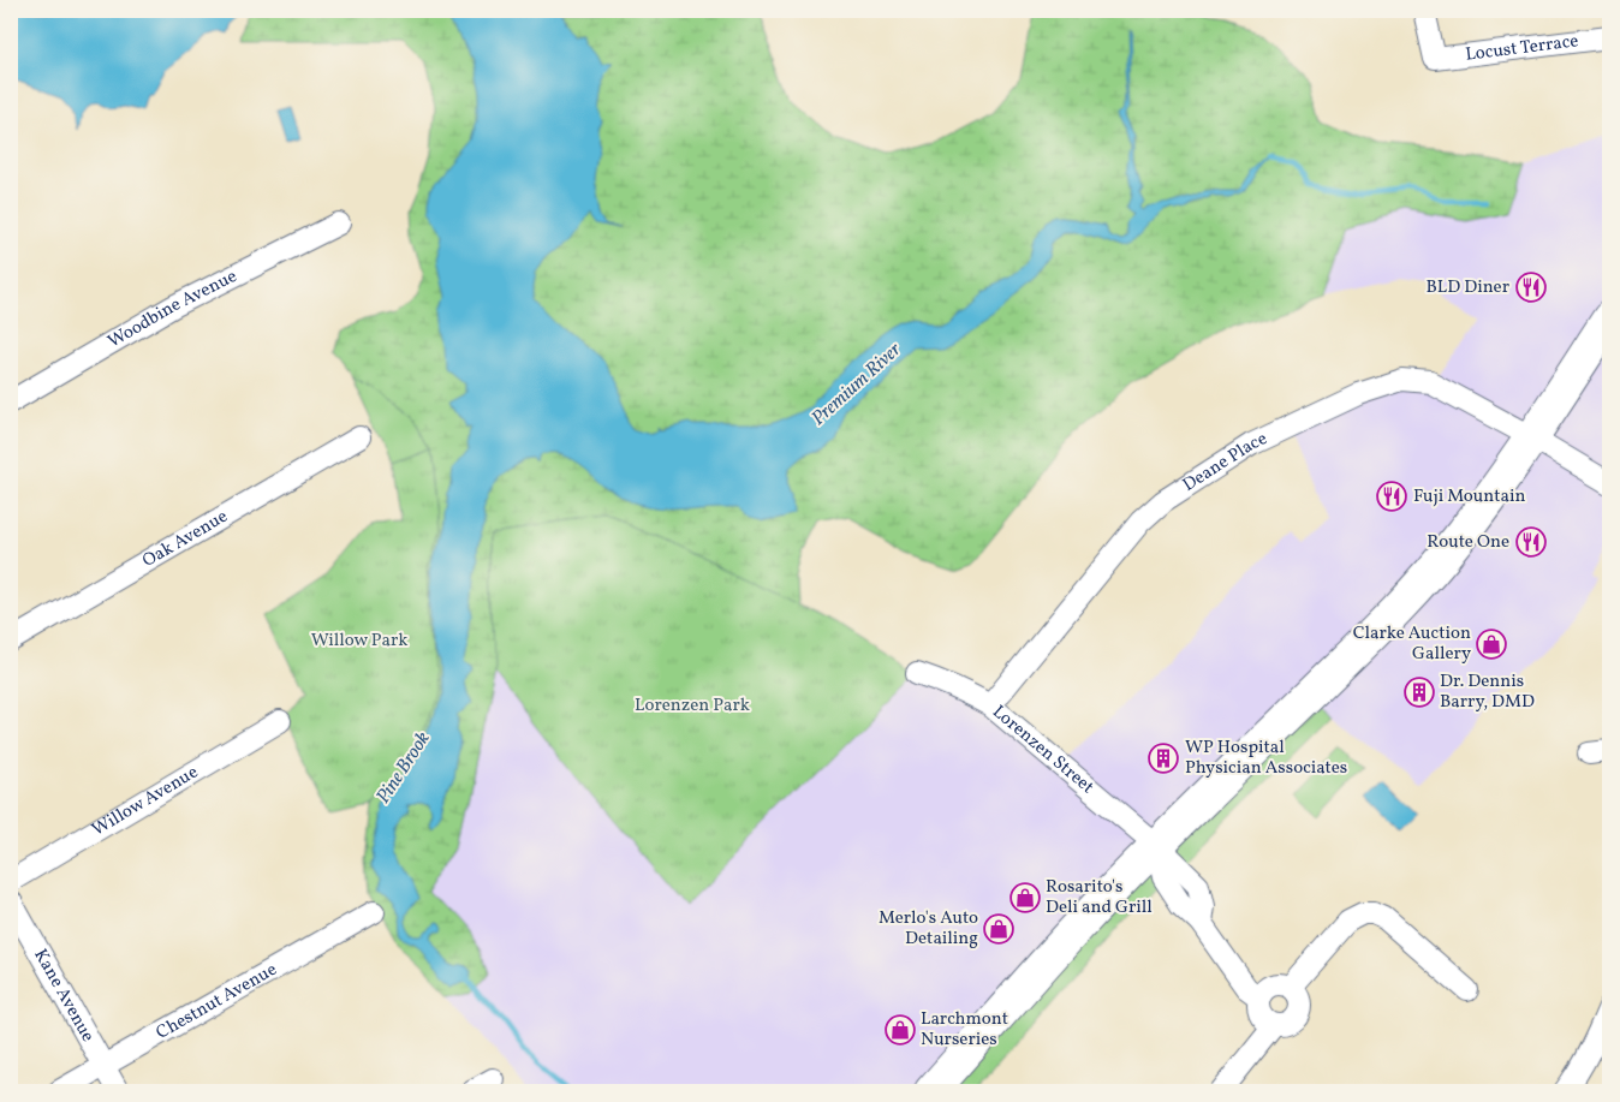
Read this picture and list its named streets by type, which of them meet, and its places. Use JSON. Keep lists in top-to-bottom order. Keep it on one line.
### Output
{"streets":{"street":["Locust Terrace","Woodbine Avenue","Deane Place","Oak Avenue","Lorenzen Street","Willow Avenue","Kane Avenue","Chestnut Avenue"]},"crossings":[["Deane Place","Lorenzen Street"],["Kane Avenue","Chestnut Avenue"]],"water":["Premium River","Pine Brook"],"parks":["Willow Park","Lorenzen Park"],"places":{"restaurant":["BLD Diner","Fuji Mountain","Route One"],"shop":["Clarke Auction Gallery","Rosarito's Deli and Grill","Merlo's Auto Detailing","Larchmont Nurseries"],"building":["Dr. Dennis Barry, DMD","WP Hospital Physician Associates"]}}
